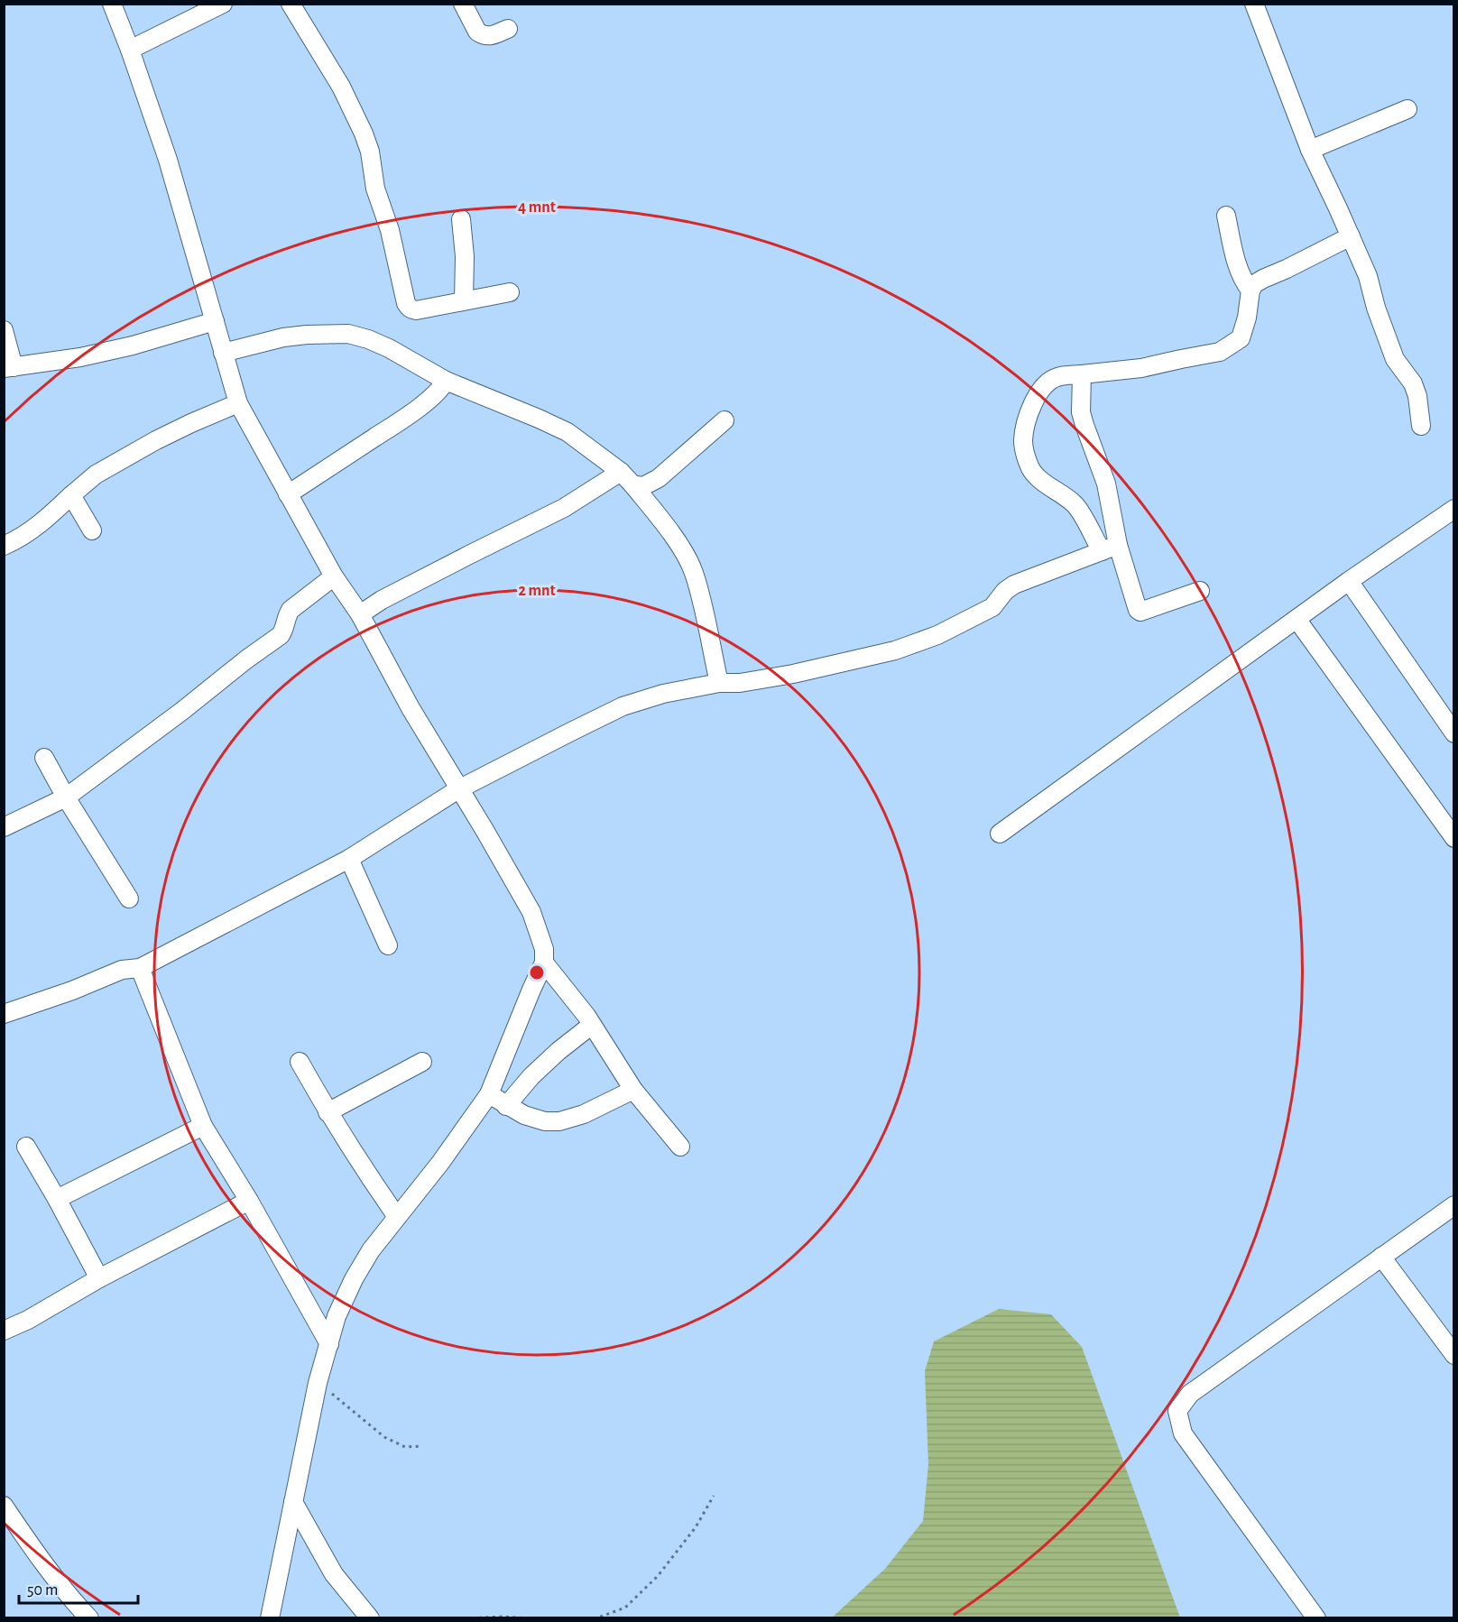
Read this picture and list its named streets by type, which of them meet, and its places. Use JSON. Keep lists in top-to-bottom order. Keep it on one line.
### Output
{"scale_bar":"50 m","rings":["4 mnt","2 mnt"]}
